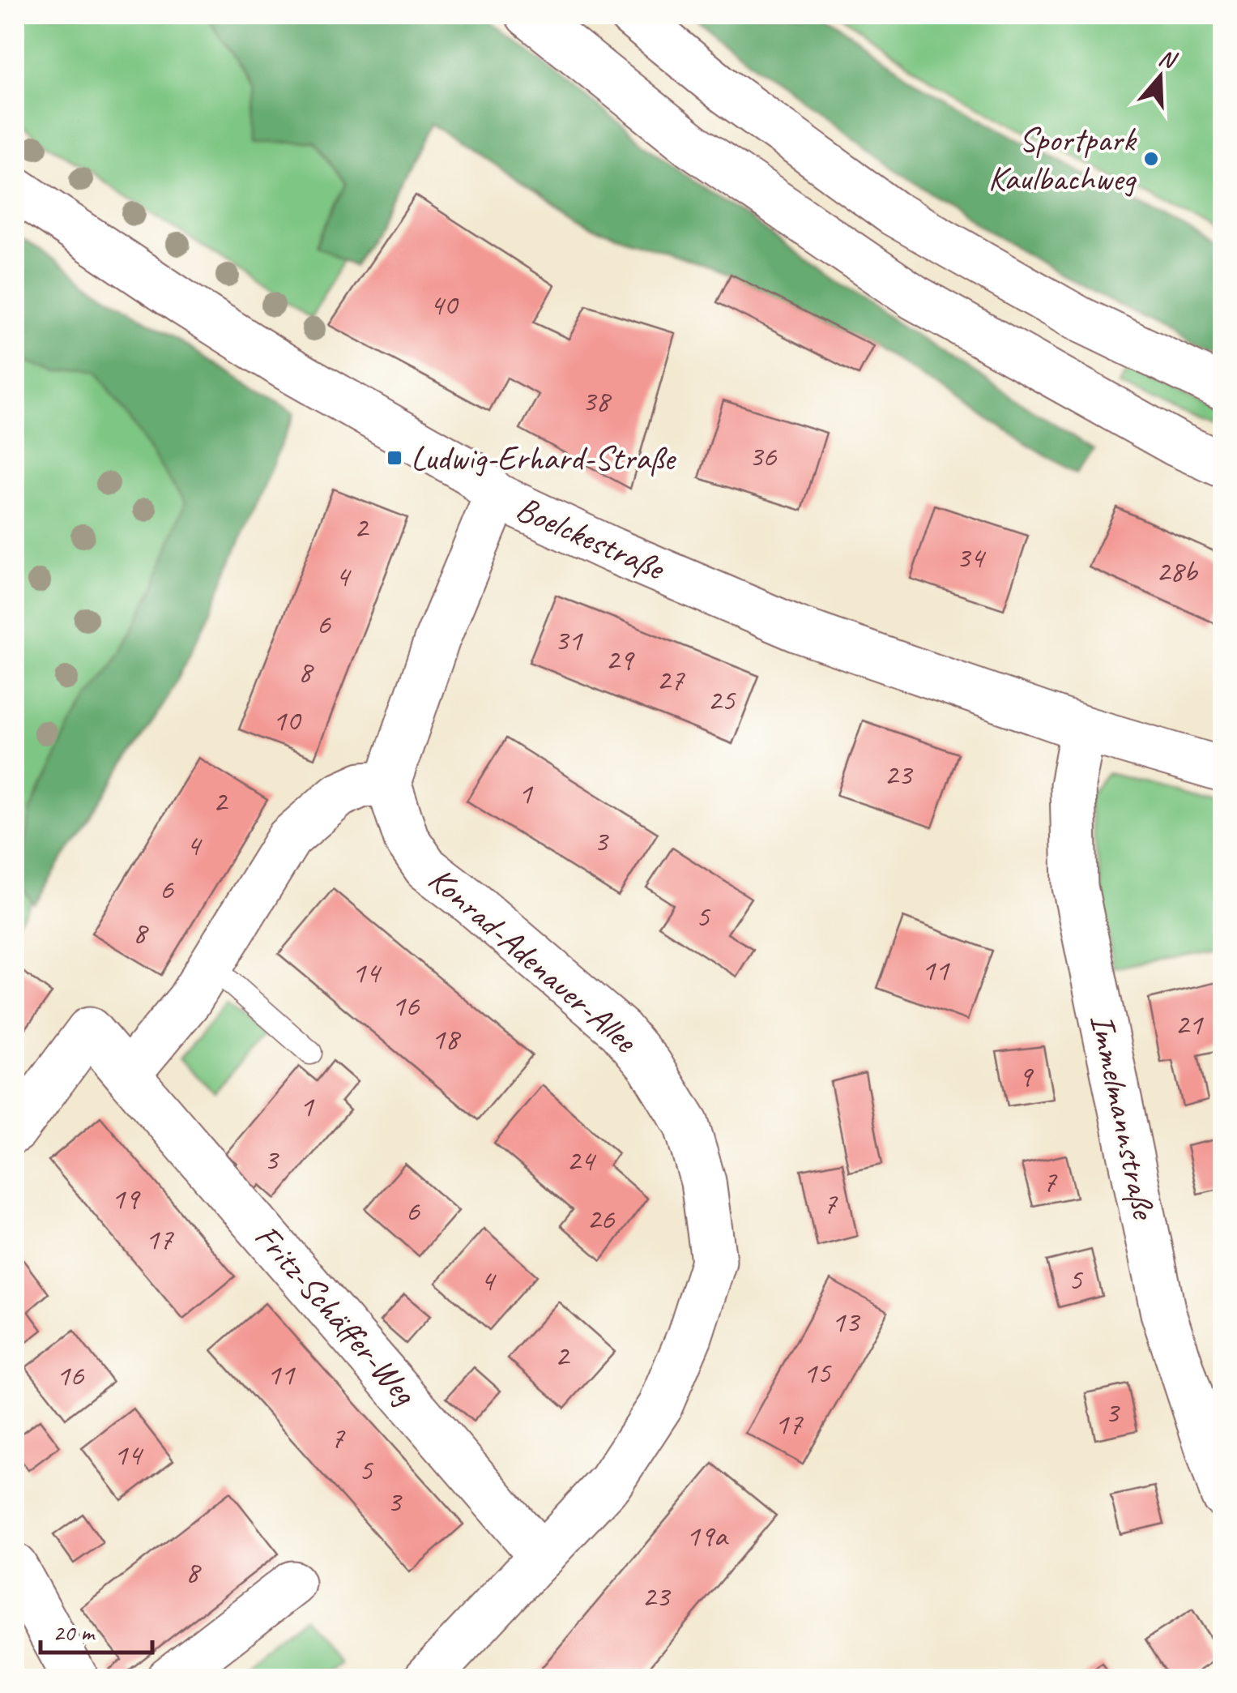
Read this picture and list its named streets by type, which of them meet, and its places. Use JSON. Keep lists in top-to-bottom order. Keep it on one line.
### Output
{"streets":{"main road":["Boelckestraße","Konrad-Adenauer-Allee","Immelmannstraße","Fritz-Schäffer-Weg"]},"crossings":[["Boelckestraße","Immelmannstraße"],["Konrad-Adenauer-Allee","Fritz-Schäffer-Weg"]],"places":{"other":["Sportpark Kaulbachweg"],"transit":["Ludwig-Erhard-Straße"]},"house_numbers":["40","38","36","2","34","28b","4","6","31","29","8","27","25","10","23","1","2","3","4","6","5","8","11","14","16","21","18","9","1","3","24","7","19","7","6","26","17","5","4","13","2","15","11","16","3","17","7","14","5","3","19a","8","23"],"scale_bar":"20 m","north":"top"}
